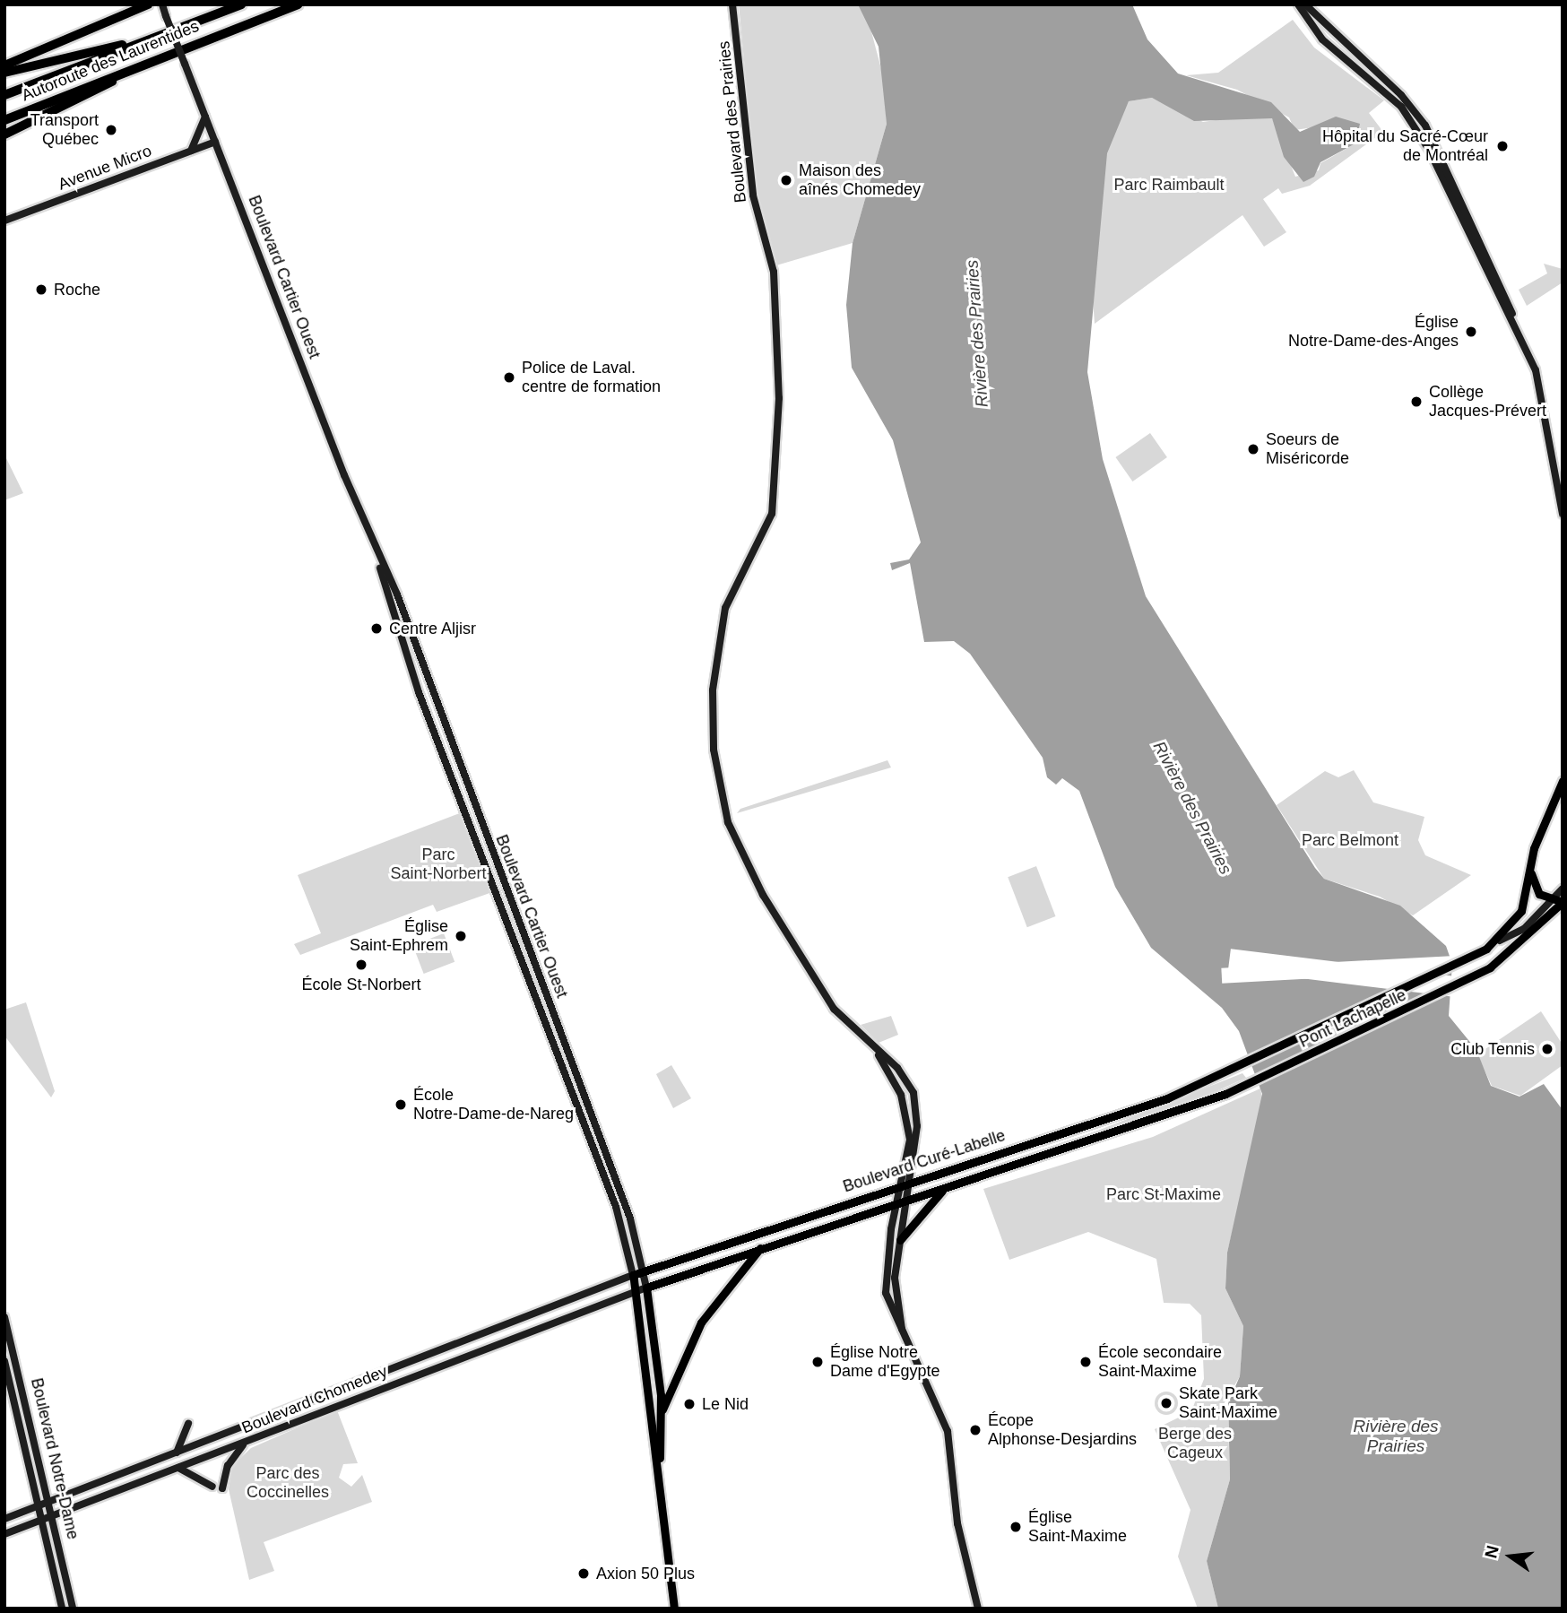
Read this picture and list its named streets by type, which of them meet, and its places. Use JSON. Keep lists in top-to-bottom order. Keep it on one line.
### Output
{"streets":{"highway":["Autoroute des Laurentides"],"main road":["Pont Lachapelle","Boulevard Curé-Labelle"],"street":["Boulevard des Prairies","Avenue Micro","Boulevard Cartier Ouest","Boulevard Chomedey","Boulevard Notre-Dame"]},"crossings":[["Avenue Micro","Boulevard Cartier Ouest"],["Boulevard Cartier Ouest","Boulevard Curé-Labelle"],["Boulevard Cartier Ouest","Boulevard Chomedey"],["Pont Lachapelle","Boulevard Curé-Labelle"],["Boulevard Curé-Labelle","Boulevard Chomedey"],["Boulevard Chomedey","Boulevard Notre-Dame"]],"water":["Rivière des Prairies"],"parks":["Parc Raimbault","Parc Belmont","Parc Saint-Norbert","Parc St-Maxime","Berge des Cageux","Parc des Coccinelles"],"places":["Transport Québec","Hôpital du Sacré-Cœur de Montréal","Maison des aînés Chomedey","Roche","Église Notre-Dame-des-Anges","Police de Laval. centre de formation","Collège Jacques-Prévert","Soeurs de Miséricorde","Centre Aljisr","Église Saint-Ephrem","École St-Norbert","Club Tennis","École Notre-Dame-de-Nareg","Église Notre Dame d'Egypte","École secondaire Saint-Maxime","Skate Park Saint-Maxime","Le Nid","Écope Alphonse-Desjardins","Église Saint-Maxime","Axion 50 Plus"],"north":"left"}
